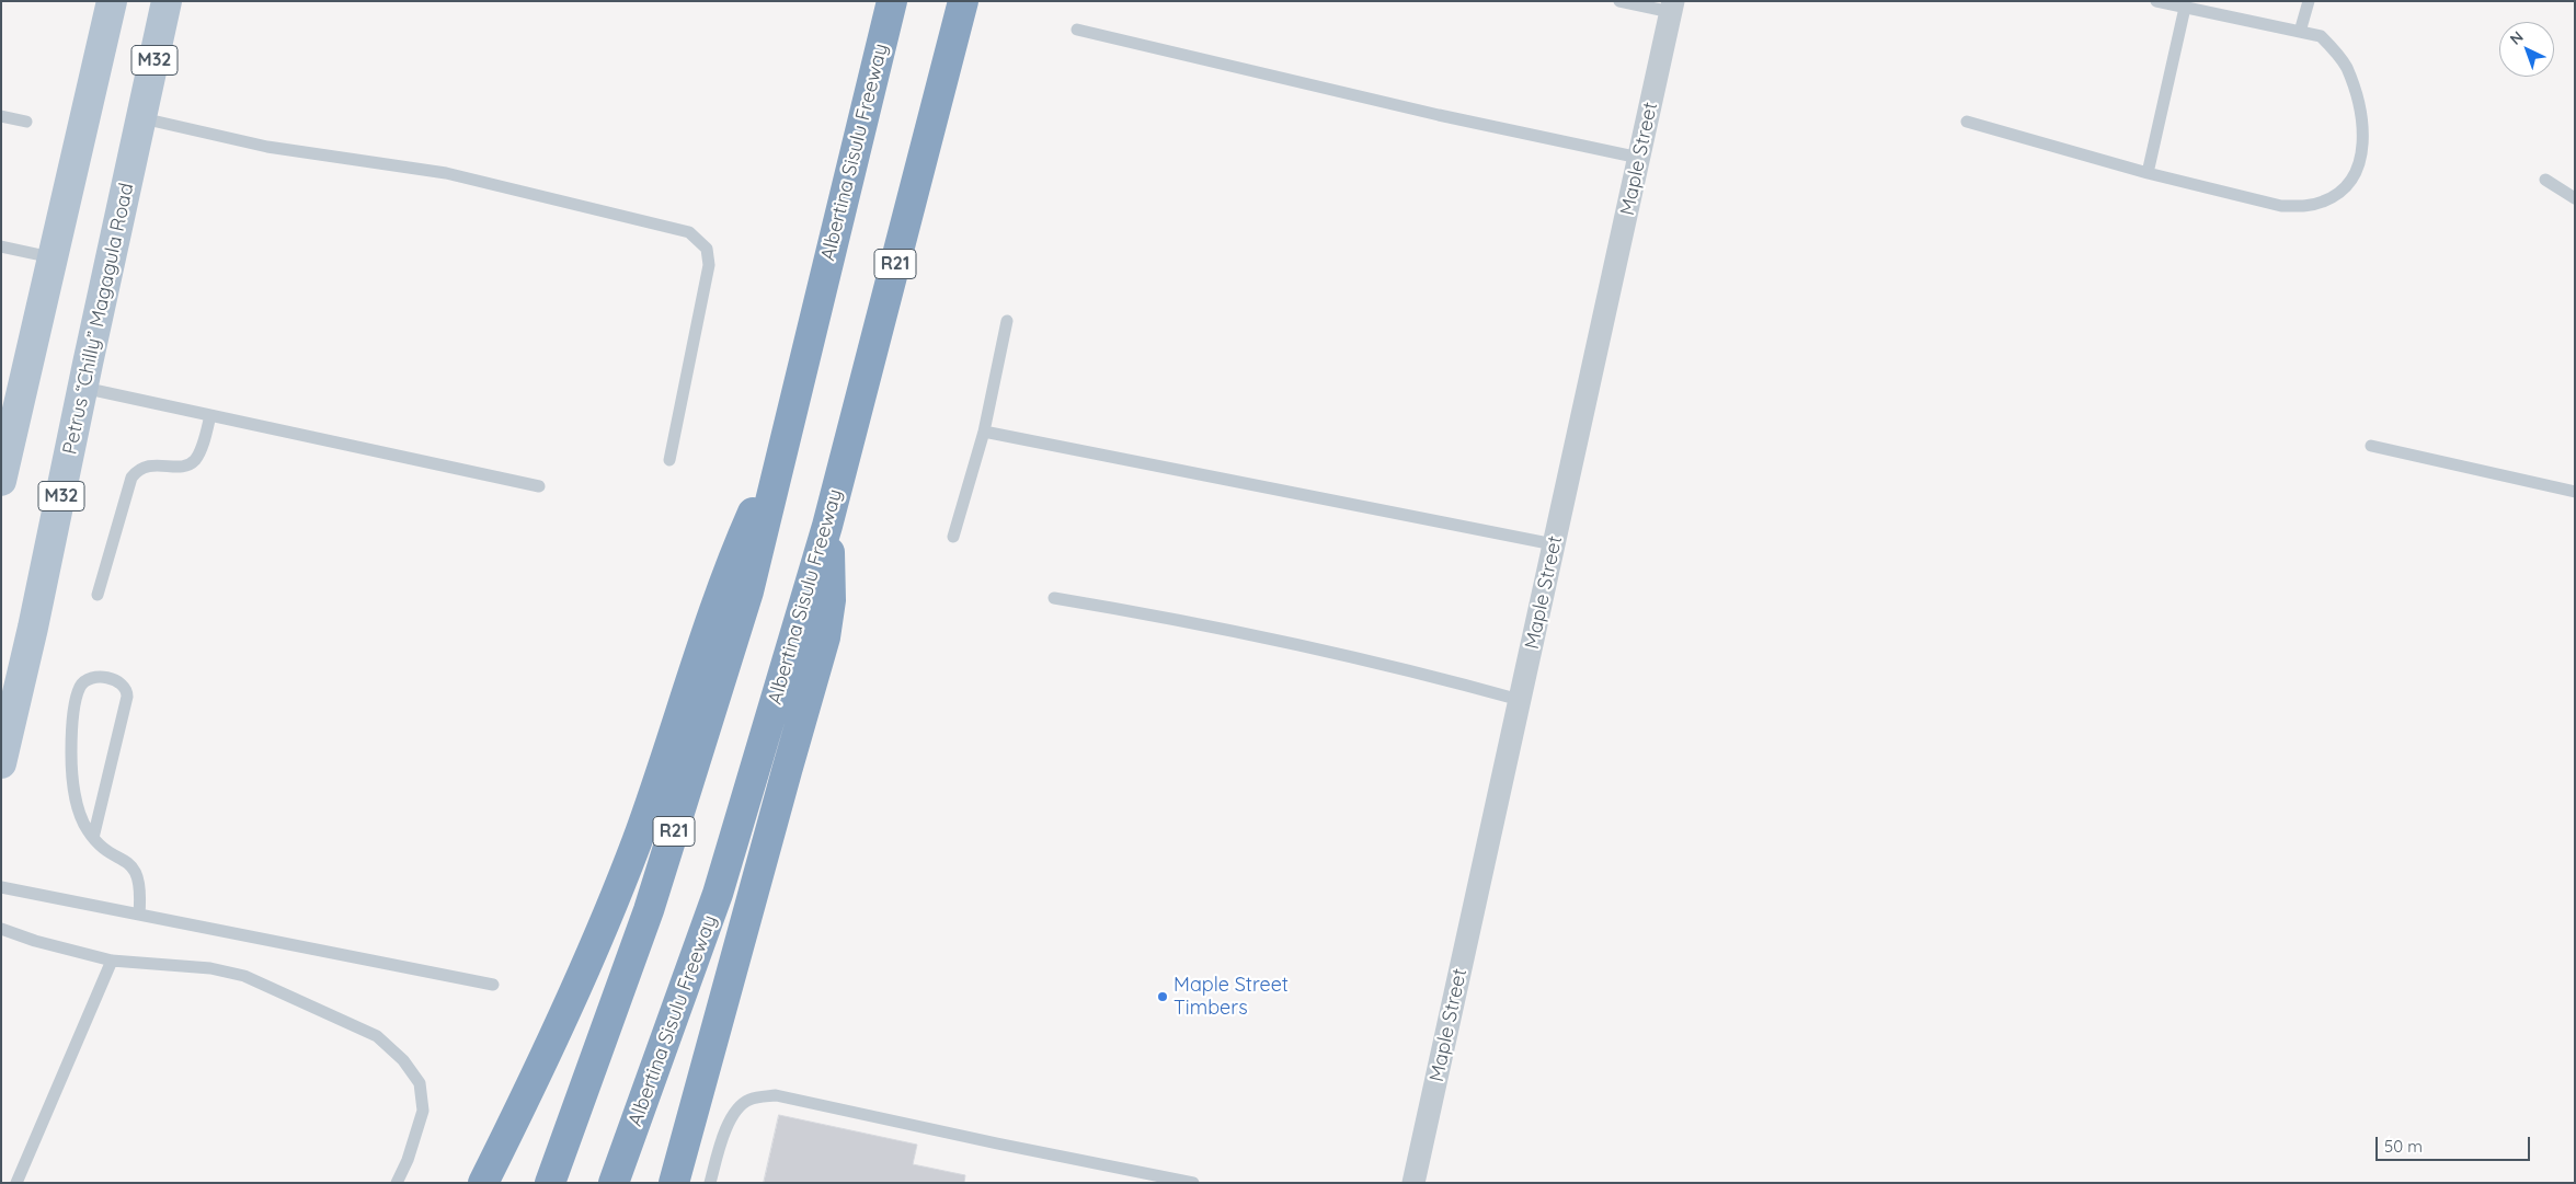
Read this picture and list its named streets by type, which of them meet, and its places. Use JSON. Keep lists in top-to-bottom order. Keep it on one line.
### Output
{"streets":{"highway":["Albertina Sisulu Freeway","R21"],"main road":["M32","Petrus “Chilly” Magagula Road"],"street":["Maple Street"]},"places":["Maple Street Timbers"],"scale_bar":"50 m","north":"top left"}
